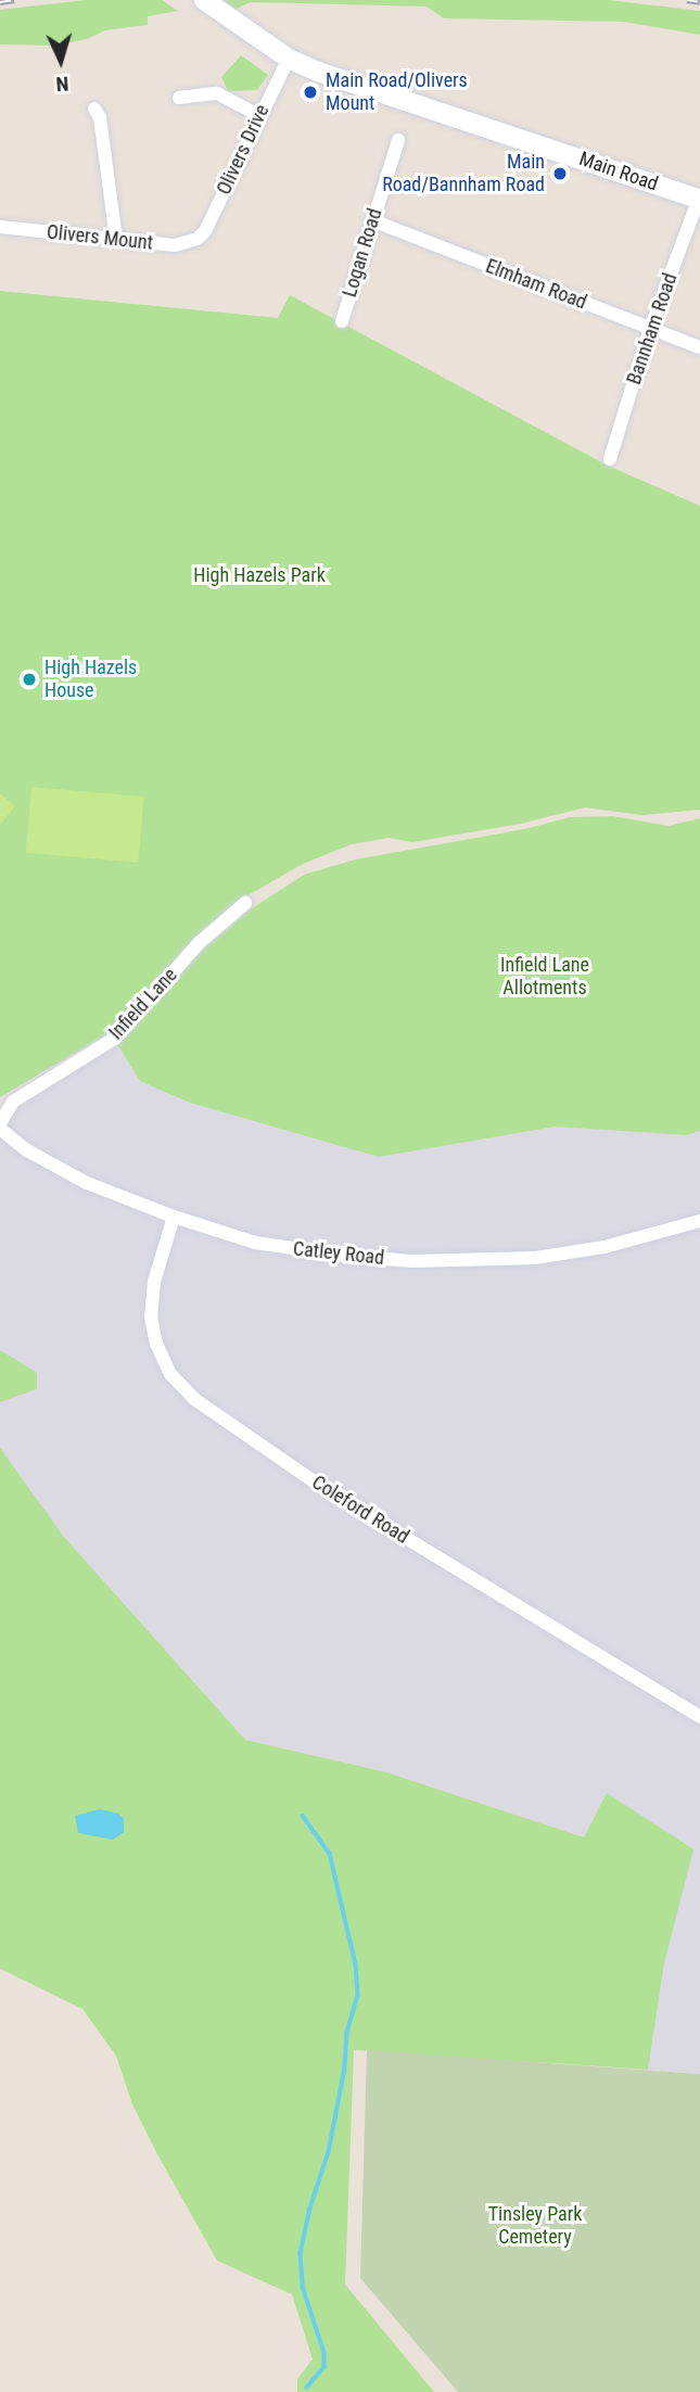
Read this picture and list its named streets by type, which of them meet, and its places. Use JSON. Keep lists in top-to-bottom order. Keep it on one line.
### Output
{"streets":{"main road":["Main Road"],"street":["Olivers Drive","Olivers Mount","Logan Road","Elmham Road","Bannham Road","Infield Lane","Catley Road","Coleford Road"]},"crossings":[["Olivers Drive","Main Road"],["Olivers Drive","Olivers Mount"],["Main Road","Bannham Road"],["Logan Road","Elmham Road"],["Elmham Road","Bannham Road"],["Infield Lane","Catley Road"],["Catley Road","Coleford Road"]],"parks":["High Hazels Park","Infield Lane Allotments","Tinsley Park Cemetery"],"places":["Main Road/Olivers Mount","Main Road/Bannham Road","High Hazels House"],"north":"bottom"}
